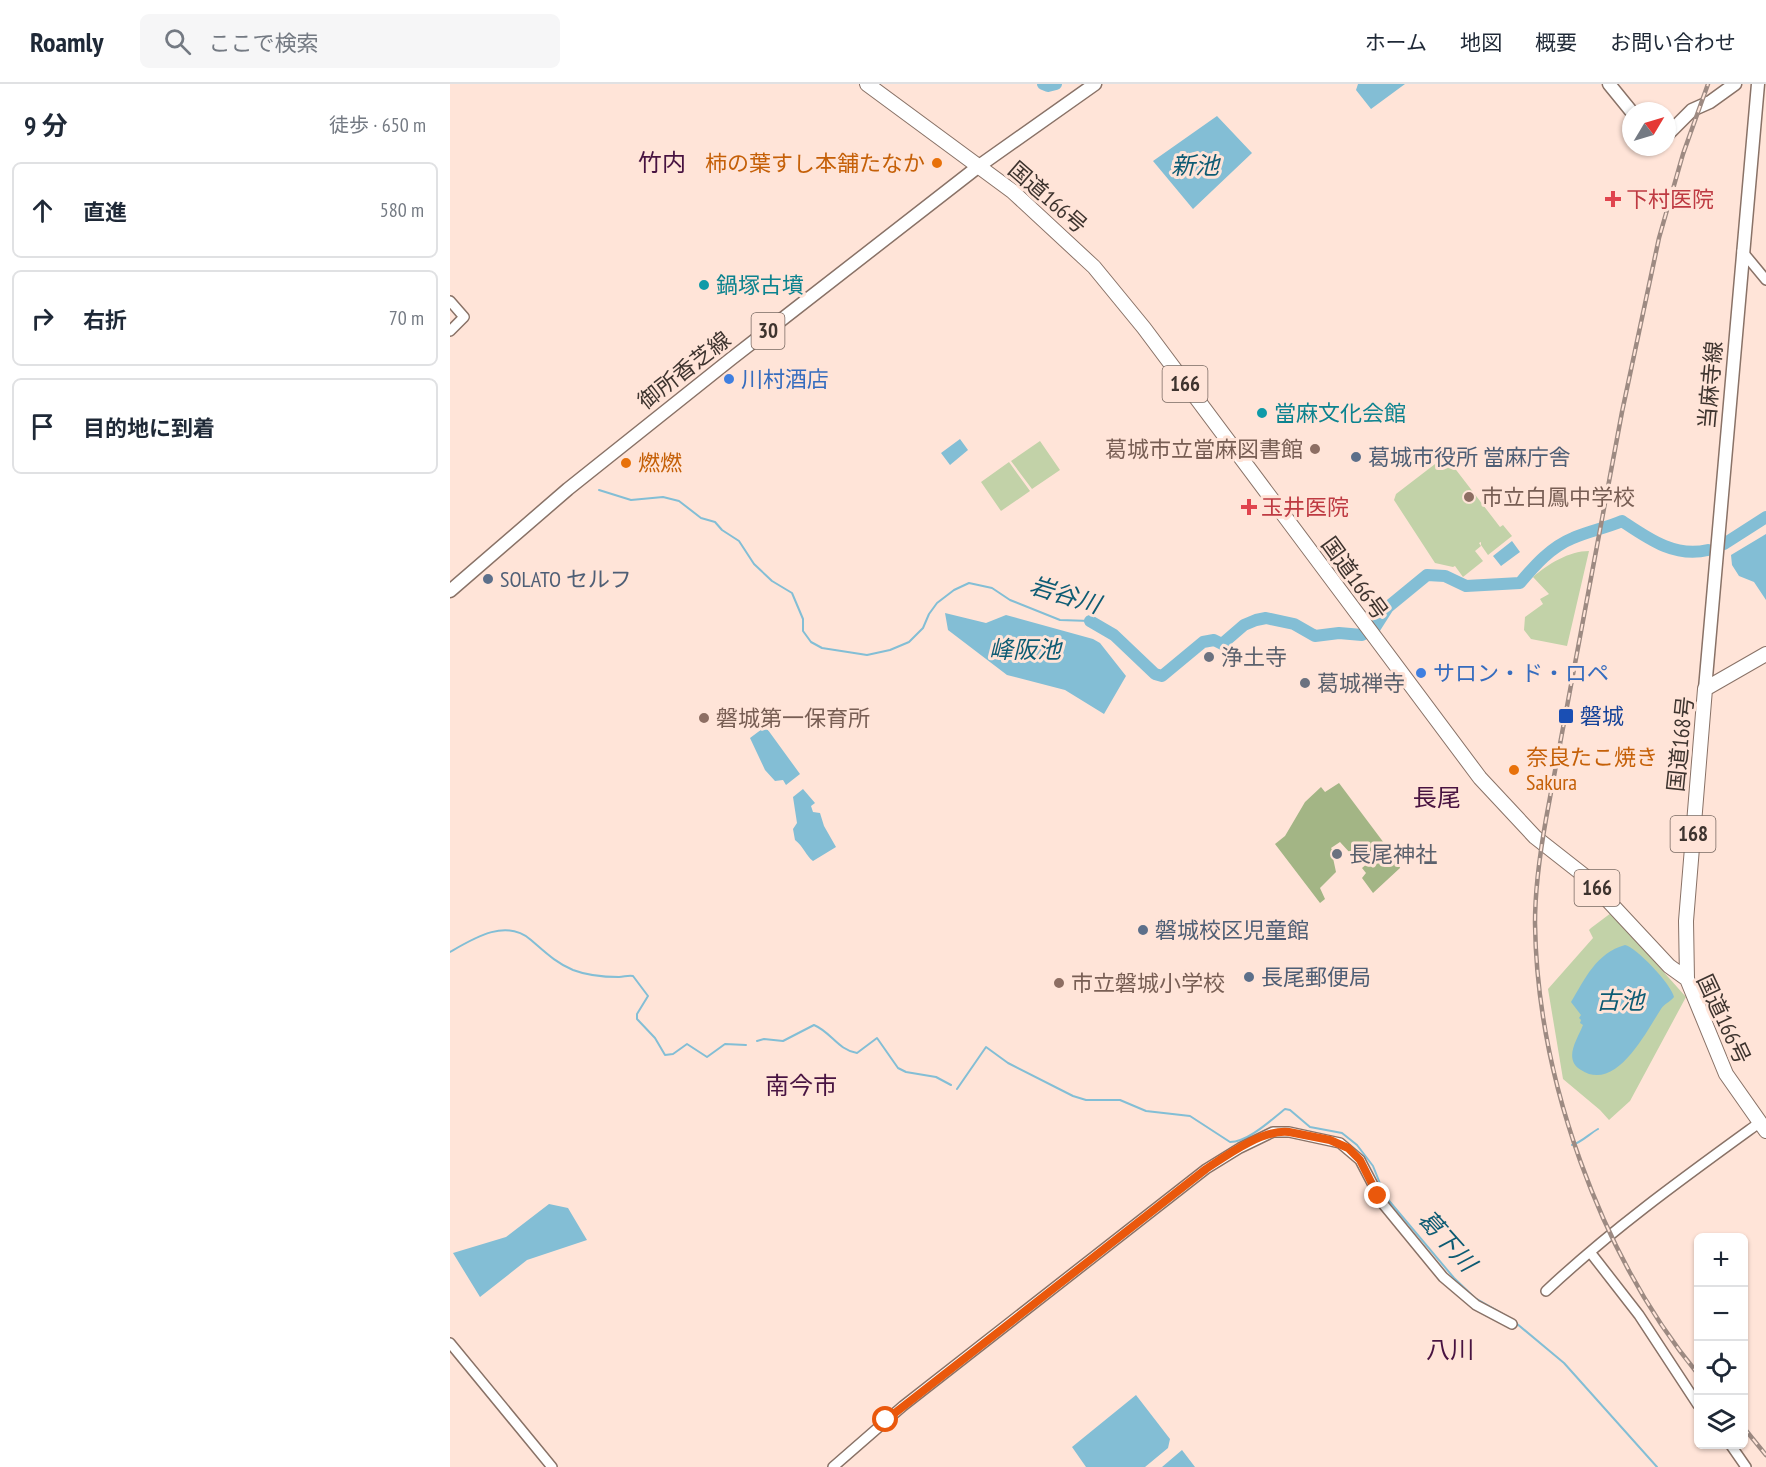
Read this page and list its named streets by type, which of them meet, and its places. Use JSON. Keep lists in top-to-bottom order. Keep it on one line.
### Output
{"streets":{"highway":["国道166号","166","国道168号","168"],"main road":["30","御所香芝線","当麻寺線"]},"crossings":[["国道166号","御所香芝線"],["国道166号","国道168号"],["当麻寺線","国道168号"]],"districts":["竹内","長尾","南今市","八川"],"water":["新池","岩谷川","峰阪池","古池","葛下川"],"places":{"other":["柿の葉すし本舗たなか","鍋塚古墳","川村酒店","當麻文化会館","葛城市立當麻図書館","葛城市役所 當麻庁舎","燃燃","市立白鳳中学校","SOLATO セルフ","浄土寺","サロン・ド・ロペ","葛城禅寺","磐城第一保育所","奈良たこ焼き Sakura","長尾神社","磐城校区児童館","長尾郵便局","市立磐城小学校"],"health":["下村医院","玉井医院"],"transit":["磐城"]},"north":"top right","page":{"header":"Roamly","search":"ここで検索","nav":["ホーム","地図","概要","お問い合わせ"],"heading":["9 分","徒歩 · 650 m"],"list":[["直進","580 m"],["右折","70 m"],"目的地に到着"],"map_buttons":["+","−"]}}
